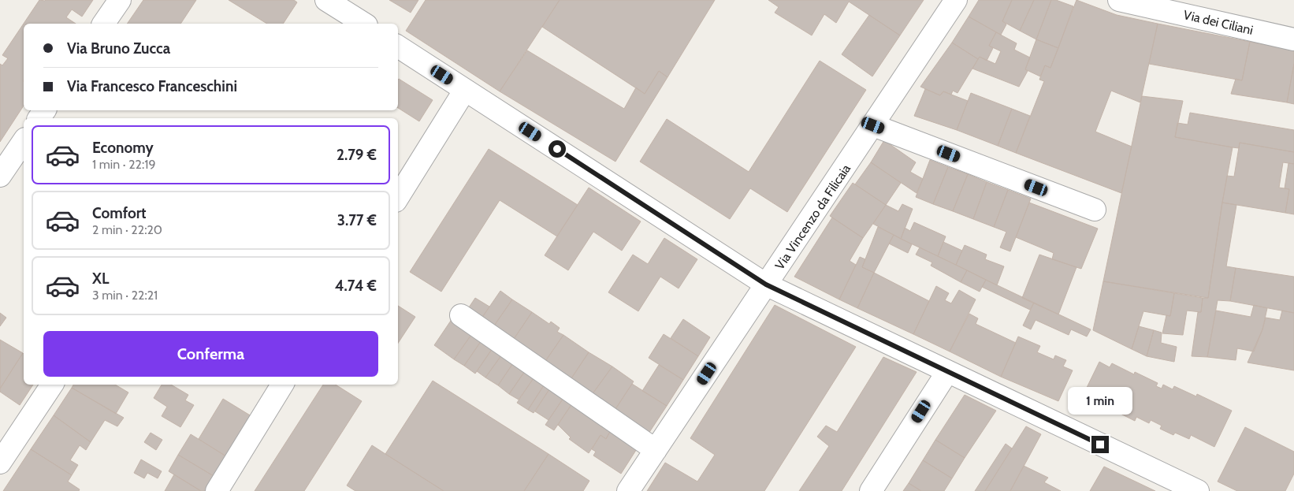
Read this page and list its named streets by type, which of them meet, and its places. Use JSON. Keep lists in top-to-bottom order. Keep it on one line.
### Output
{"streets":{"street":["Via dei Ciliani","Via Vincenzo da Filicaia"]},"page":{"banner":["Via Bruno Zucca","Via Francesco Franceschini"],"list":[{"name":"Economy","note":"1 min · 22:19","value":"2.79 €"},{"name":"Comfort","note":"2 min · 22:20","value":"3.77 €"},{"name":"XL","note":"3 min · 22:21","value":"4.74 €"}],"buttons":"Conferma","bubble":"1 min"}}
